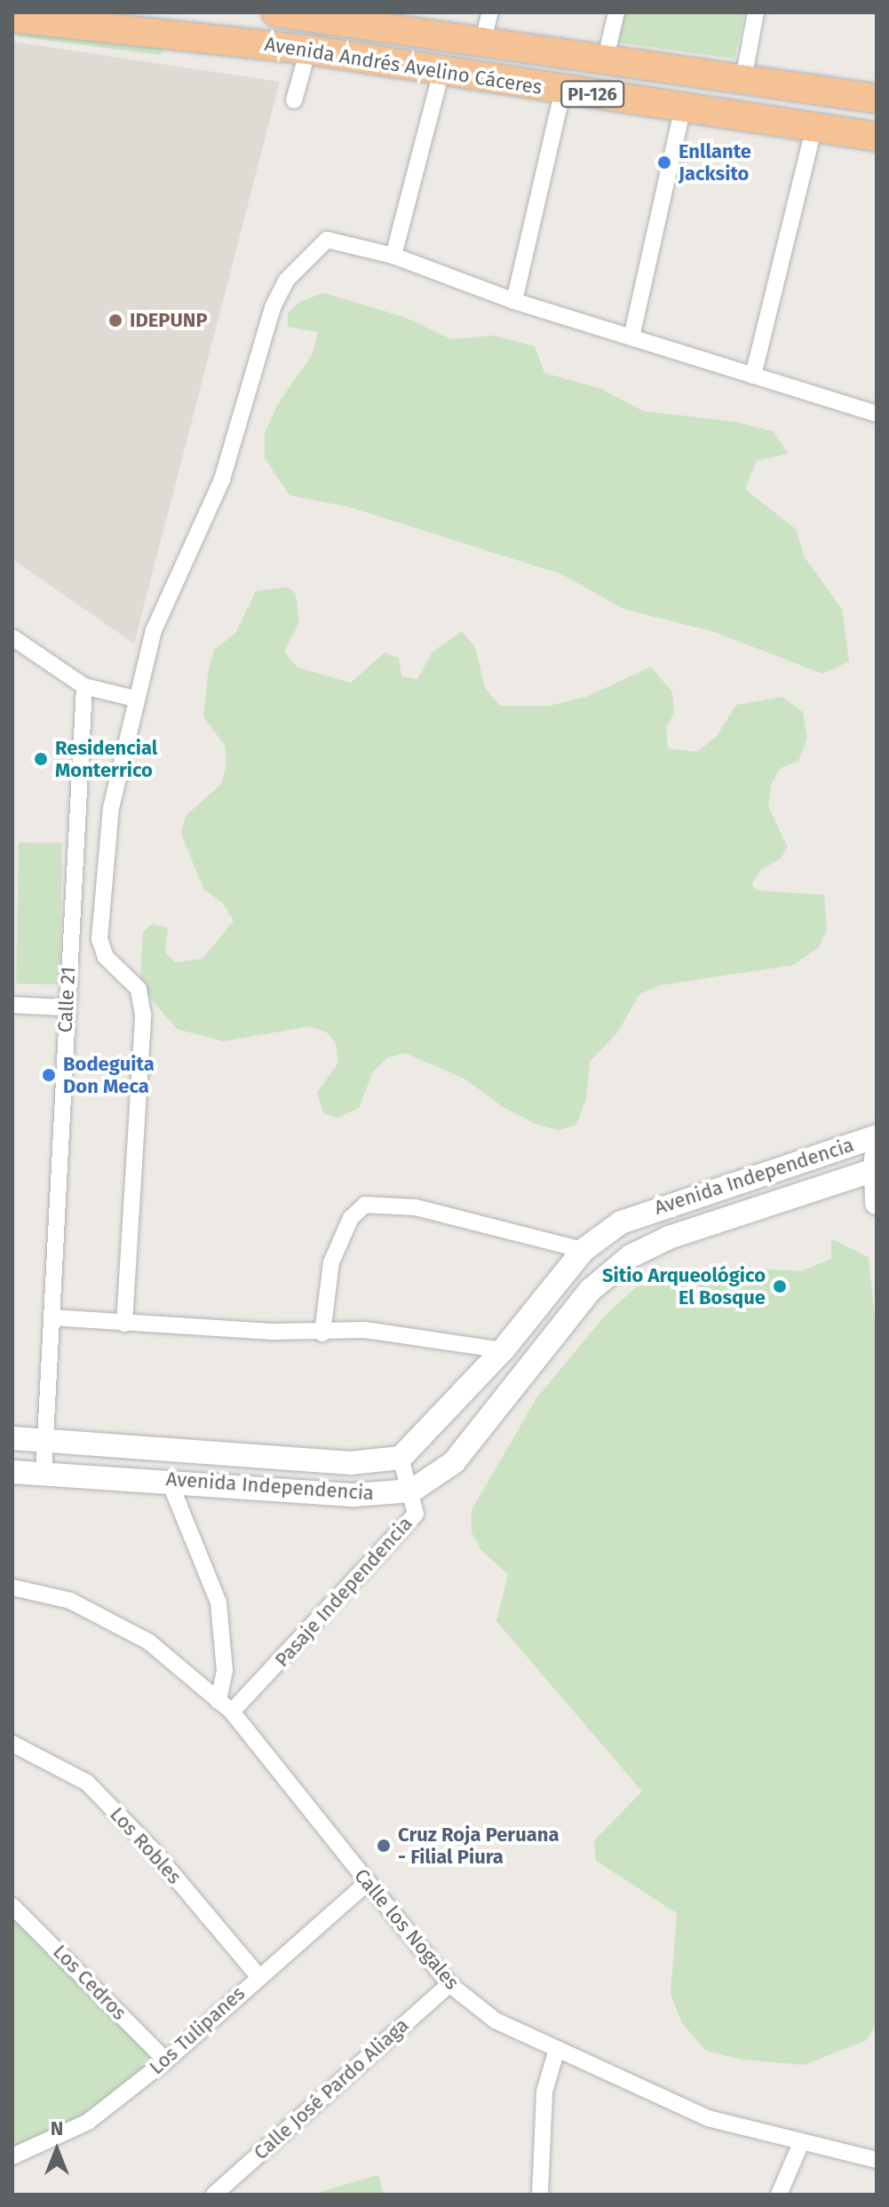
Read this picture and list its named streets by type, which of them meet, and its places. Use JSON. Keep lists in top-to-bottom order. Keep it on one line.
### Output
{"streets":{"highway":["Avenida Andrés Avelino Cáceres","PI-126"],"main road":["Avenida Independencia"],"street":["Calle 21","Pasaje Independencia","Los Robles","Calle los Nogales","Los Cedros","Los Tulipanes","Calle José Pardo Aliaga"]},"crossings":[["Calle 21","Avenida Independencia"],["Avenida Independencia","Pasaje Independencia"],["Pasaje Independencia","Calle los Nogales"],["Los Robles","Los Tulipanes"],["Calle los Nogales","Los Tulipanes"],["Calle los Nogales","Calle José Pardo Aliaga"],["Los Cedros","Los Tulipanes"]],"places":["Enllante Jacksito","IDEPUNP","Residencial Monterrico","Bodeguita Don Meca","Sitio Arqueológico El Bosque","Cruz Roja Peruana - Filial Piura"],"north":"top"}
